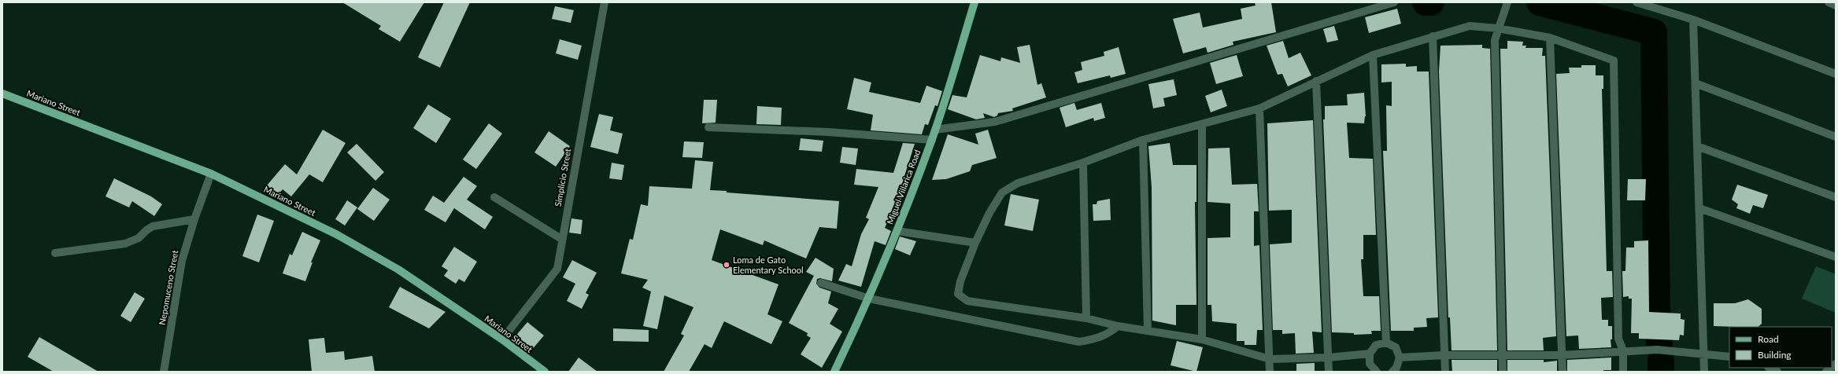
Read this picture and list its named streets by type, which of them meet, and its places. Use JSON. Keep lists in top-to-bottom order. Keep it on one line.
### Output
{"streets":{"main road":["Mariano Street","Miguel Villarica Road"],"street":["Simplicio Street","Nepomuceno Street"]},"crossings":[["Mariano Street","Simplicio Street"],["Mariano Street","Nepomuceno Street"]],"places":["Loma de Gato Elementary School"],"legend":["Road","Building"]}
